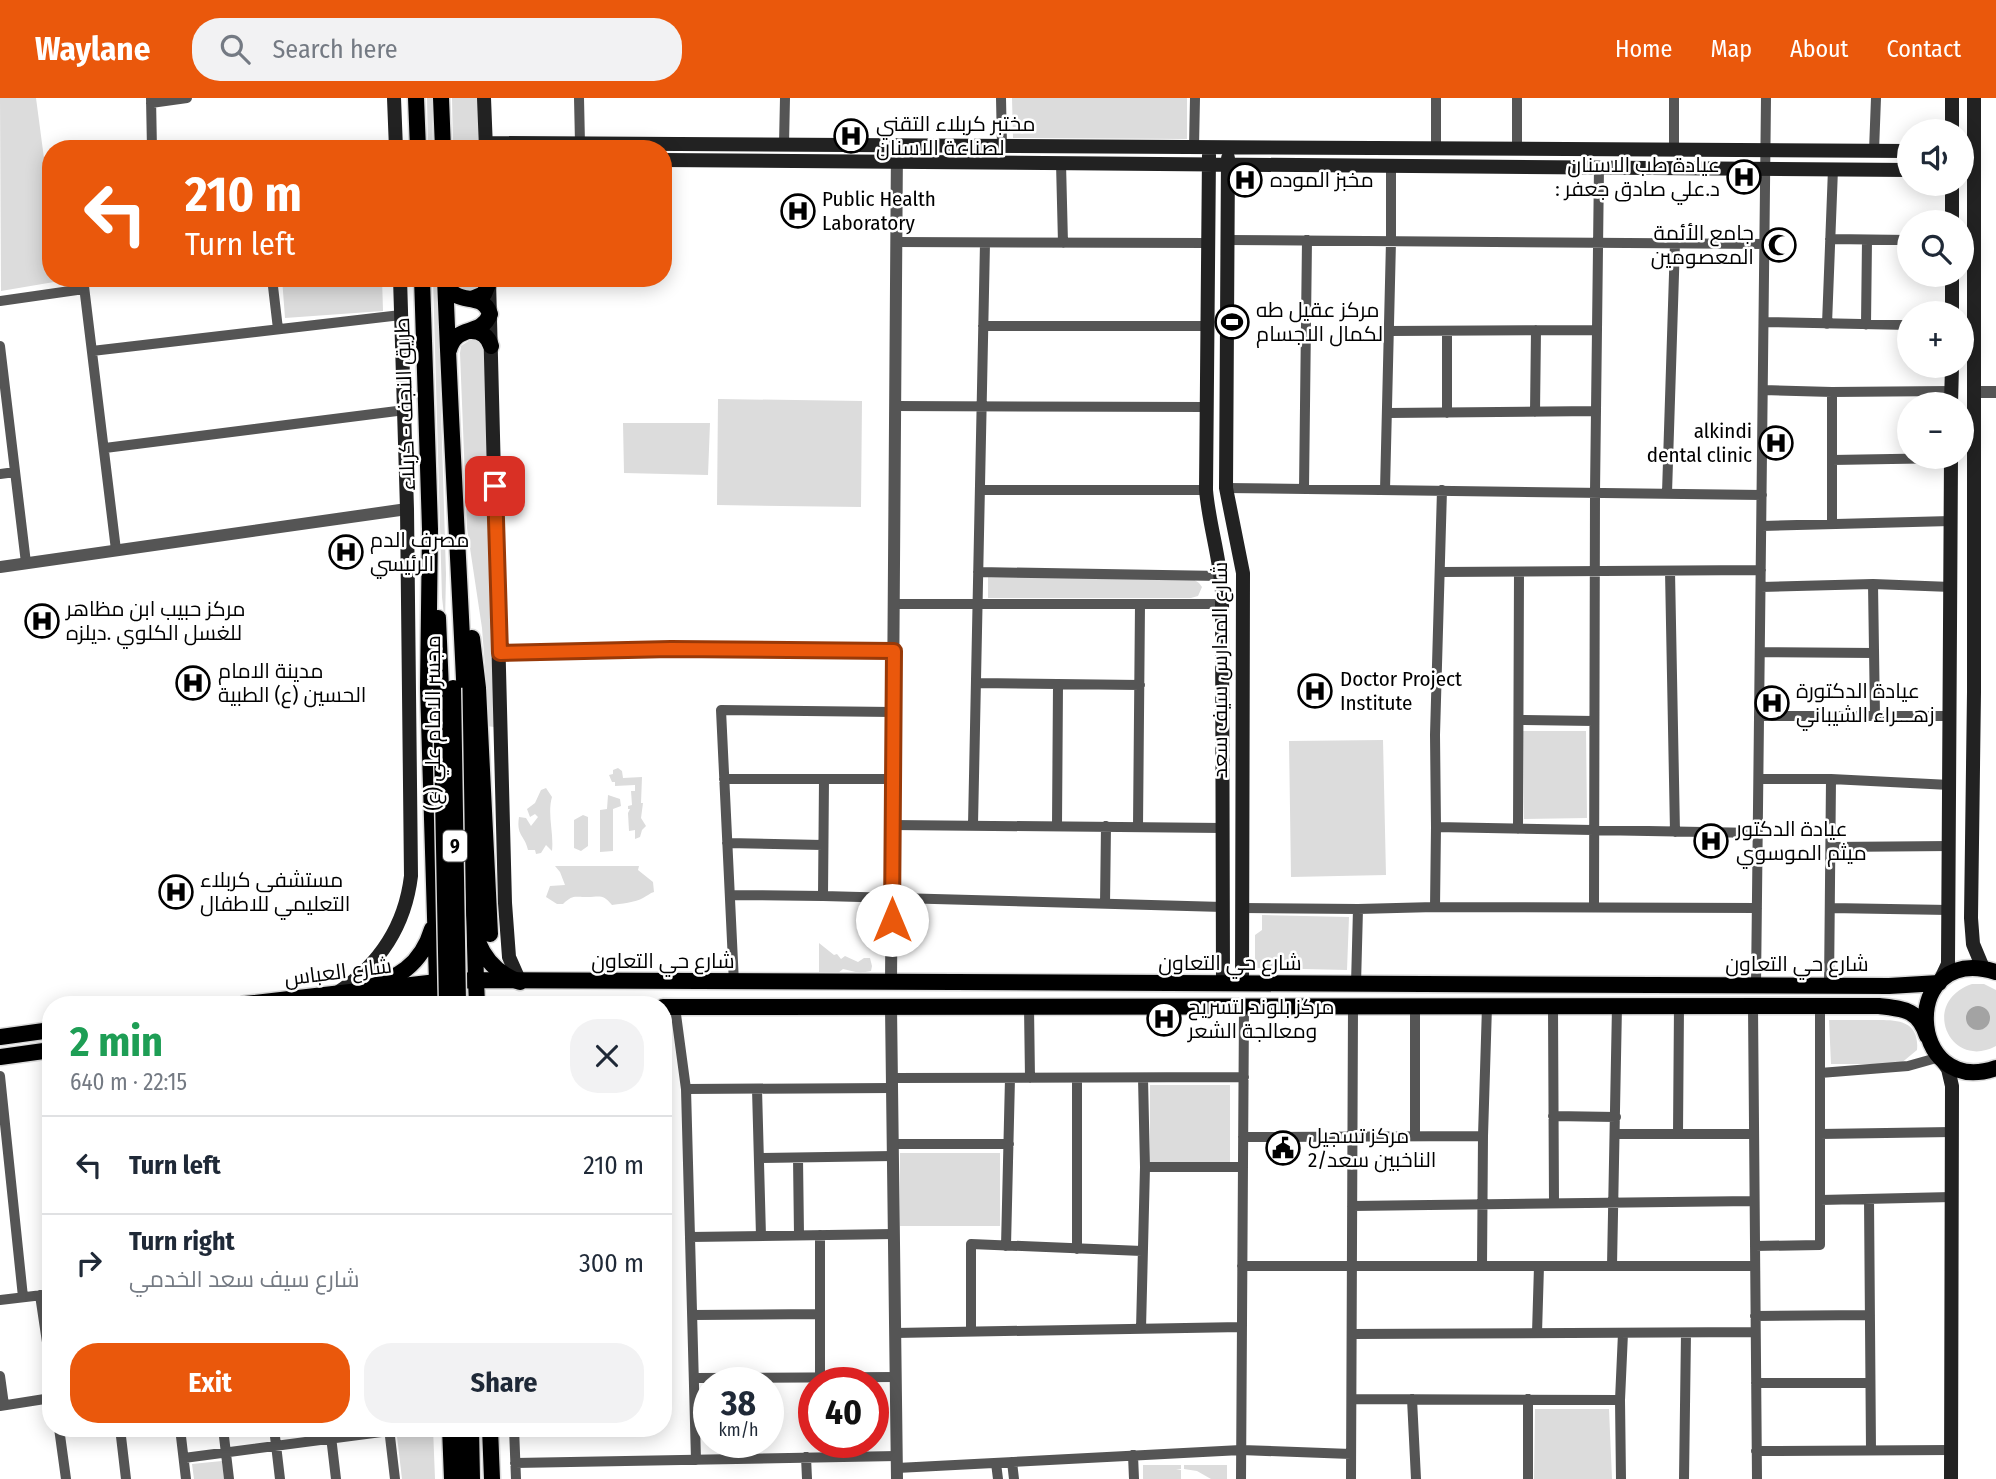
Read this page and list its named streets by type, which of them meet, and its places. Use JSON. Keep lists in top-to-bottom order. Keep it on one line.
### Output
{"streets":{"main road":["طريق النجف - كربلاء","شارع المدارس سيف سعد","مجسر الامام علي (ع)","9","شارع حي التعاون","شارع العباس"]},"crossings":[["طريق النجف - كربلاء","مجسر الامام علي (ع)"],["شارع المدارس سيف سعد","شارع حي التعاون"],["مجسر الامام علي (ع)","9"],["شارع حي التعاون","شارع العباس"]],"places":{"hospital":["مختبر كربلاء التقني لصناعة الاسنان","عيادة طب الاسنان : د.علي صادق جعفر","مخبز الموده","Public Health Laboratory","alkindi dental clinic","مصرف الدم الرئيسي","مركز حبيب ابن مظاهر للغسل الكلوي .ديلزه","مدينة الامام الحسين (ع) الطبية","Doctor Project Institute","عيادة الدكتورة زهـــراء الشيباني","عيادة الدكتور ميثم الموسوي","مستشفى كربلاء التعليمي للاطفال","مركز بلوند لتسريح ومعالجة الشعر"],"mosque":["جامع الأئمة المعصومين"],"sports":["مركز عقيل طه لكمال الاجسام"],"public building":["مركز تسجيل الناخبين سعد/2"]},"page":{"header":"Waylane","search":"Search here","nav":["Home","Map","About","Contact"],"map_buttons":["+","−"],"turn":["210 m","Turn left"],"heading":["2 min","640 m · 22:15"],"list":[{"name":"Turn left","value":"210 m"},{"name":"Turn right","note":"شارع سيف سعد الخدمي","value":"300 m"}],"buttons":["Exit","Share"],"speed":"38 km/h","limit":"40"}}
